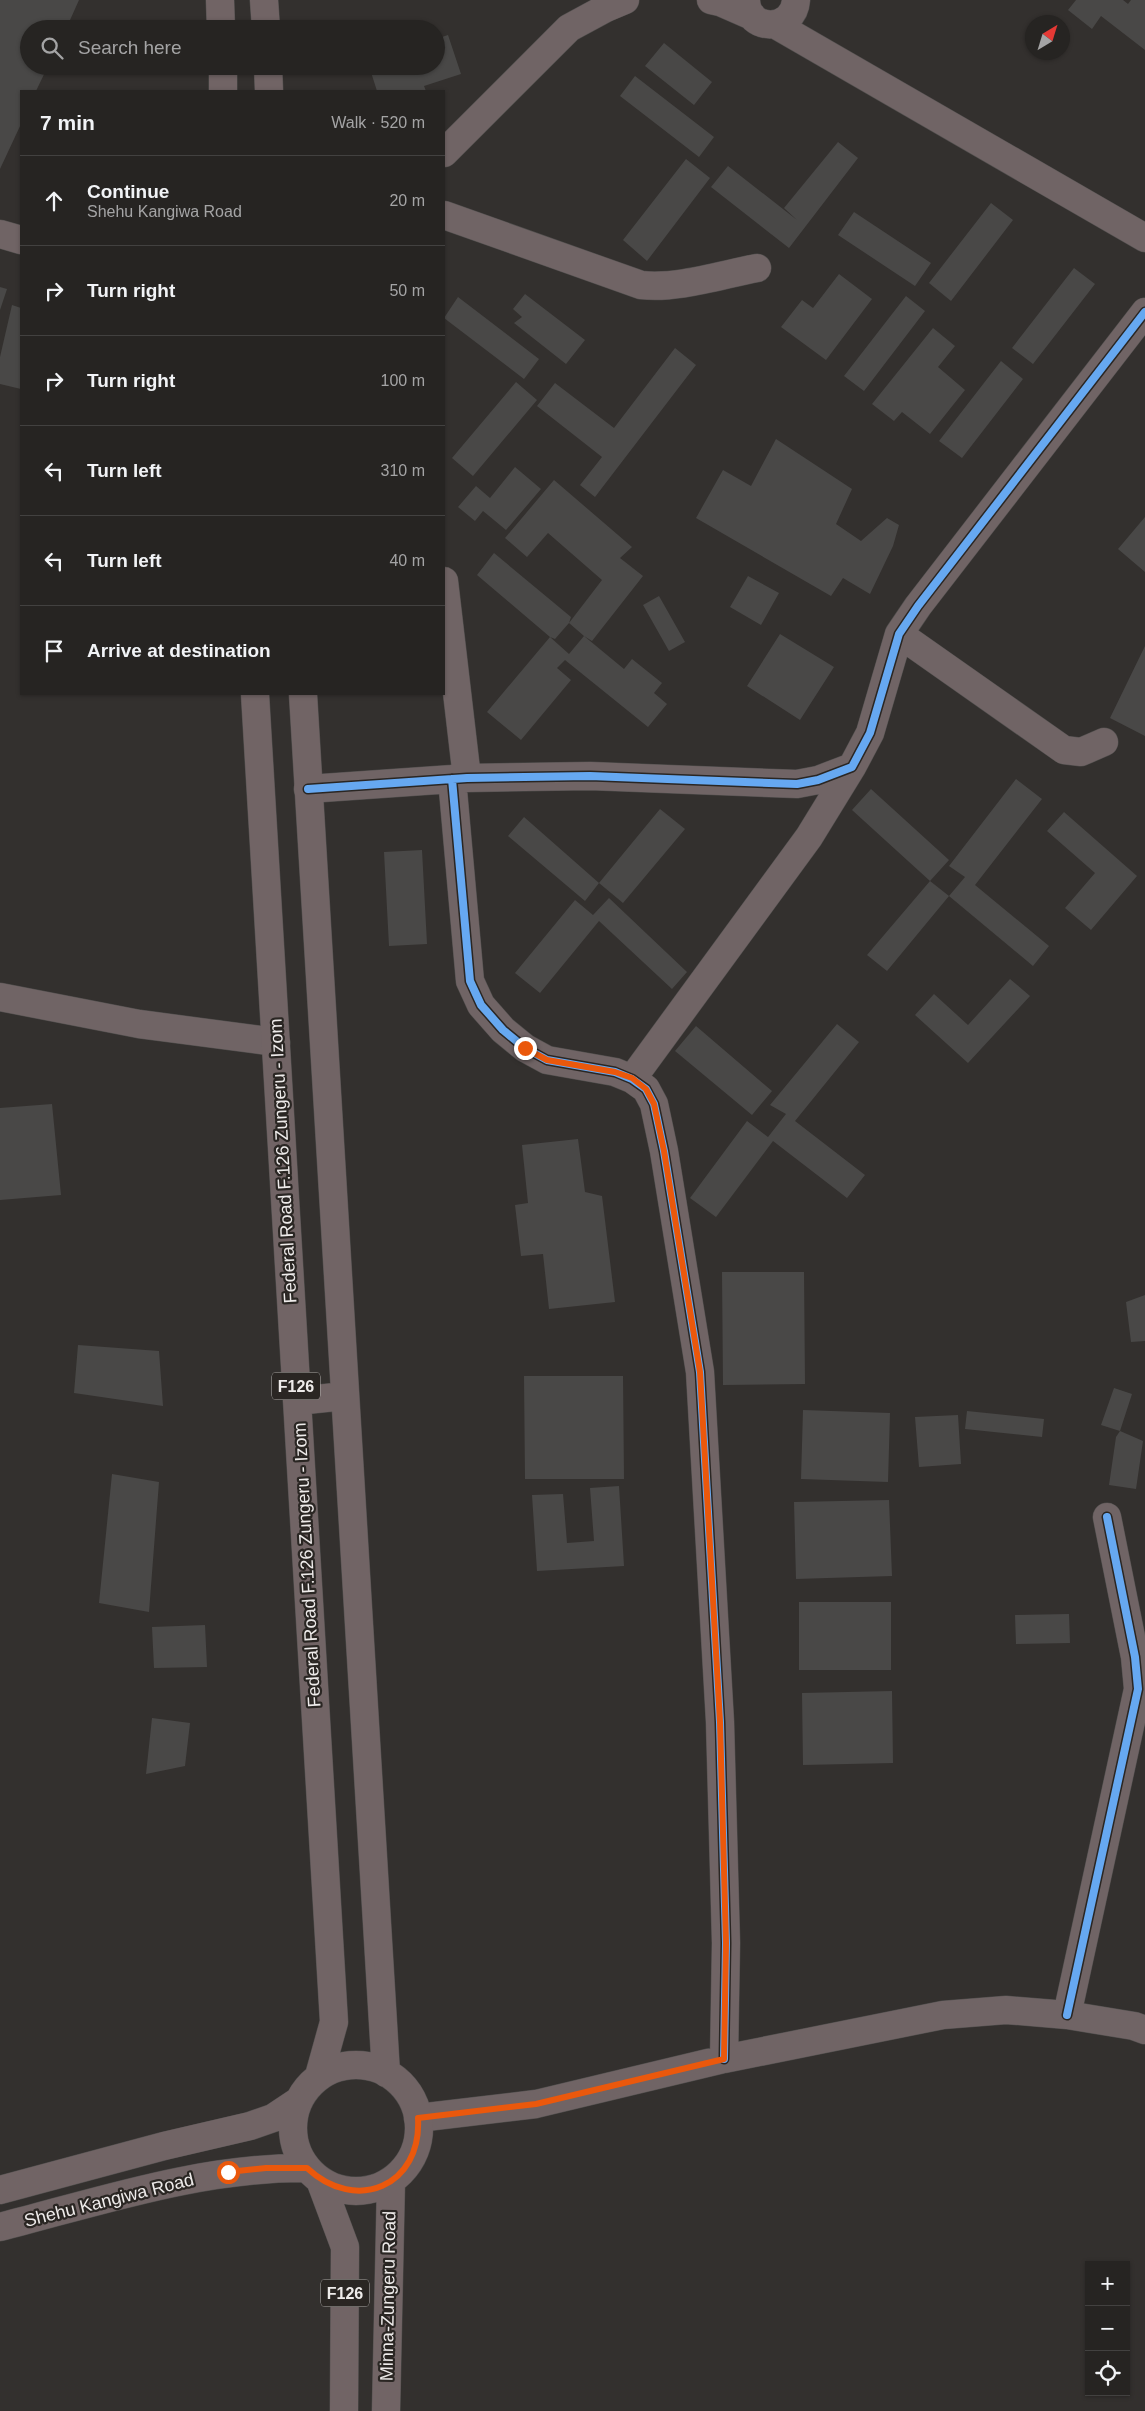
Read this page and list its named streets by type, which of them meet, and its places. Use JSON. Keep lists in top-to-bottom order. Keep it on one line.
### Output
{"streets":{"main road":["Federal Road F.126 Zungeru - Izom","F126","Shehu Kangiwa Road","Minna-Zungeru Road"]},"crossings":[["Federal Road F.126 Zungeru - Izom","F126"],["Federal Road F.126 Zungeru - Izom","Shehu Kangiwa Road"],["Federal Road F.126 Zungeru - Izom","Minna-Zungeru Road"],["F126","Shehu Kangiwa Road"],["F126","Minna-Zungeru Road"],["Shehu Kangiwa Road","Minna-Zungeru Road"]],"north":"top right","page":{"search":"Search here","heading":["7 min","Walk · 520 m"],"list":[["Continue","Shehu Kangiwa Road","20 m"],["Turn right","50 m"],["Turn right","100 m"],["Turn left","310 m"],["Turn left","40 m"],"Arrive at destination"],"map_buttons":["+","−"]}}
